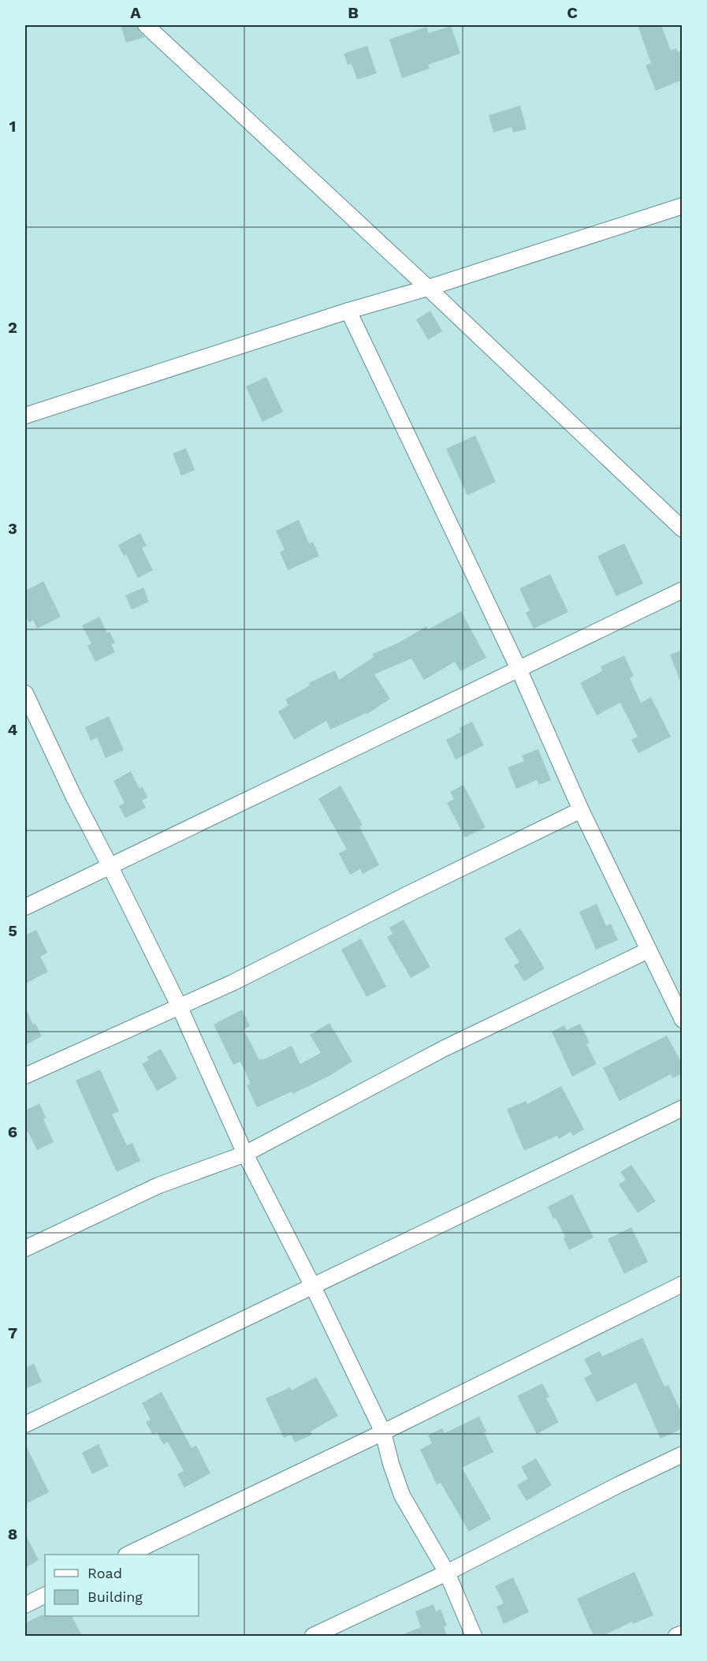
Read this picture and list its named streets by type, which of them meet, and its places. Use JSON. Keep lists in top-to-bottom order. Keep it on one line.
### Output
{"legend":["Road","Building"],"grid":{"columns":["A","B","C"],"rows":["1","2","3","4","5","6","7","8"]}}
